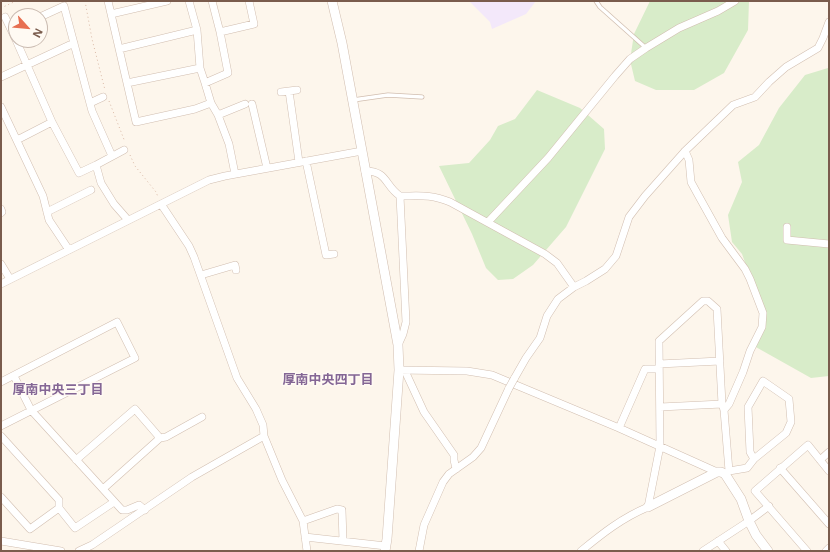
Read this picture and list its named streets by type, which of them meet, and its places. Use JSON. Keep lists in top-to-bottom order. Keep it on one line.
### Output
{"districts":["厚南中央四丁目","厚南中央三丁目"],"north":"bottom right"}
